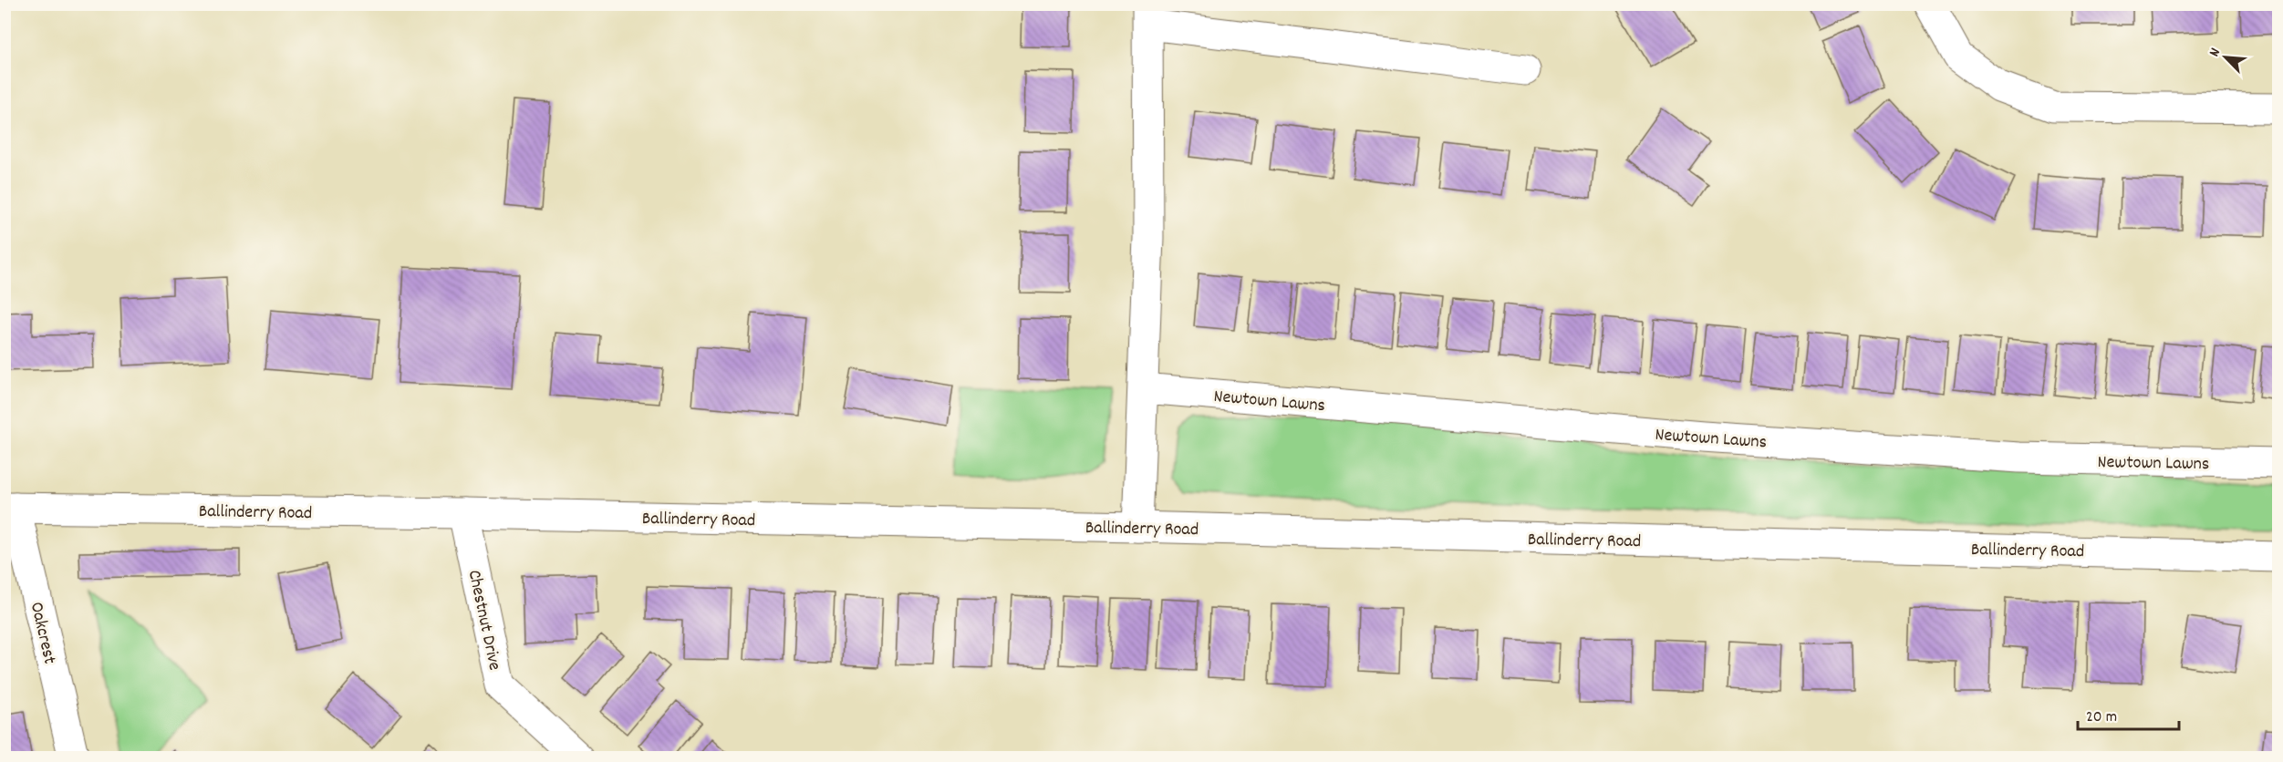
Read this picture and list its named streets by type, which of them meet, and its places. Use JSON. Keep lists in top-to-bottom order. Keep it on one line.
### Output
{"streets":{"street":["Newtown Lawns","Ballinderry Road","Chestnut Drive","Oakcrest"]},"crossings":[["Ballinderry Road","Chestnut Drive"],["Ballinderry Road","Oakcrest"]],"scale_bar":"20 m","north":"top left"}
